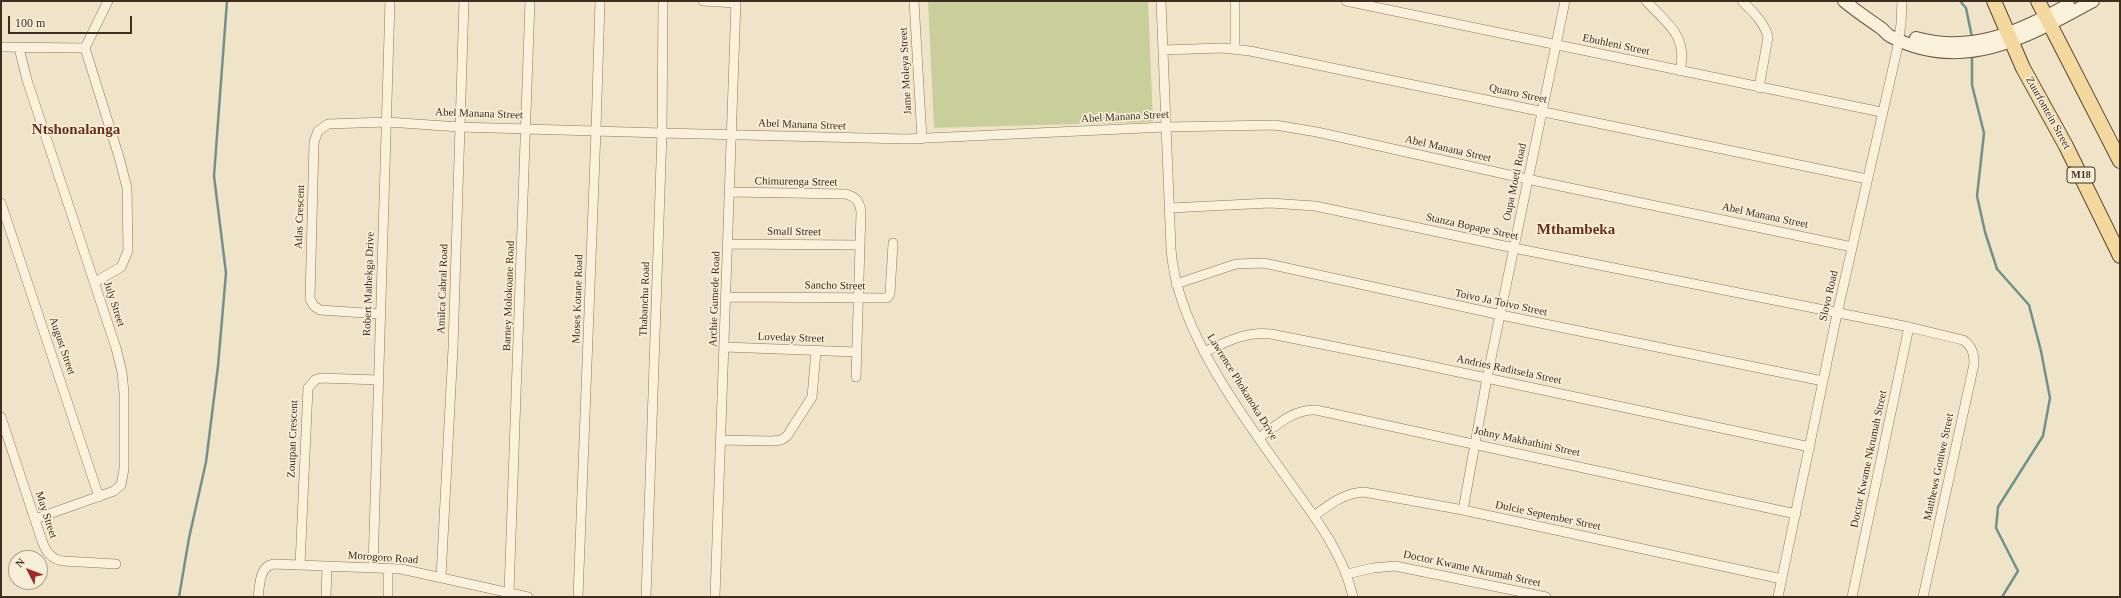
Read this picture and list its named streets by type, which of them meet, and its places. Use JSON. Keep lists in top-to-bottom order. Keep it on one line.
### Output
{"streets":{"main road":["Zuurfontein Street","M18"],"street":["Ebuhleni Street","Jame Moleya Street","Quatro Street","Abel Manana Street","Chimurenga Street","Oupa Moeti Road","Atlas Crescent","Stanza Bopape Street","Small Street","Robert Mathekga Drive","Sancho Street","Amilca Cabral Road","Barney Molokoane Road","Slovo Road","Moses Kotane Road","Thabanchu Road","Archie Gumede Road","Toivo Ja Toivo Street","July Street","Loveday Street","August Street","Andries Raditsela Street","Lawrence Phokanoka Drive","Zoutpan Crescent","Johny Makhathini Street","Doctor Kwame Nkrumah Street","Matthews Goniwe Street","May Street","Dulcie September Street","Morogoro Road"]},"crossings":[["Ebuhleni Street","Oupa Moeti Road"],["Ebuhleni Street","Slovo Road"],["Jame Moleya Street","Abel Manana Street"],["Quatro Street","Oupa Moeti Road"],["Quatro Street","Slovo Road"],["Quatro Street","Lawrence Phokanoka Drive"],["Zuurfontein Street","M18"],["Abel Manana Street","Oupa Moeti Road"],["Abel Manana Street","Atlas Crescent"],["Abel Manana Street","Robert Mathekga Drive"],["Abel Manana Street","Amilca Cabral Road"],["Abel Manana Street","Barney Molokoane Road"],["Abel Manana Street","Slovo Road"],["Abel Manana Street","Moses Kotane Road"],["Abel Manana Street","Thabanchu Road"],["Abel Manana Street","Archie Gumede Road"],["Abel Manana Street","Lawrence Phokanoka Drive"],["Chimurenga Street","Small Street"],["Chimurenga Street","Archie Gumede Road"],["Oupa Moeti Road","Stanza Bopape Street"],["Oupa Moeti Road","Toivo Ja Toivo Street"],["Oupa Moeti Road","Andries Raditsela Street"],["Oupa Moeti Road","Johny Makhathini Street"],["Oupa Moeti Road","Dulcie September Street"],["Atlas Crescent","Robert Mathekga Drive"],["Stanza Bopape Street","Slovo Road"],["Stanza Bopape Street","Lawrence Phokanoka Drive"],["Stanza Bopape Street","Doctor Kwame Nkrumah Street"],["Stanza Bopape Street","Matthews Goniwe Street"],["Small Street","Archie Gumede Road"],["Robert Mathekga Drive","Zoutpan Crescent"],["Robert Mathekga Drive","Morogoro Road"],["Sancho Street","Archie Gumede Road"],["Amilca Cabral Road","Morogoro Road"],["Barney Molokoane Road","Morogoro Road"],["Slovo Road","Toivo Ja Toivo Street"],["Slovo Road","Andries Raditsela Street"],["Slovo Road","Johny Makhathini Street"],["Slovo Road","Dulcie September Street"],["Archie Gumede Road","Loveday Street"],["Toivo Ja Toivo Street","Lawrence Phokanoka Drive"],["July Street","August Street"],["July Street","May Street"],["Andries Raditsela Street","Lawrence Phokanoka Drive"],["Lawrence Phokanoka Drive","Johny Makhathini Street"],["Lawrence Phokanoka Drive","Doctor Kwame Nkrumah Street"],["Lawrence Phokanoka Drive","Dulcie September Street"],["Zoutpan Crescent","Morogoro Road"]],"districts":["Ntshonalanga","Mthambeka"],"scale_bar":"100 m","north":"top left"}
